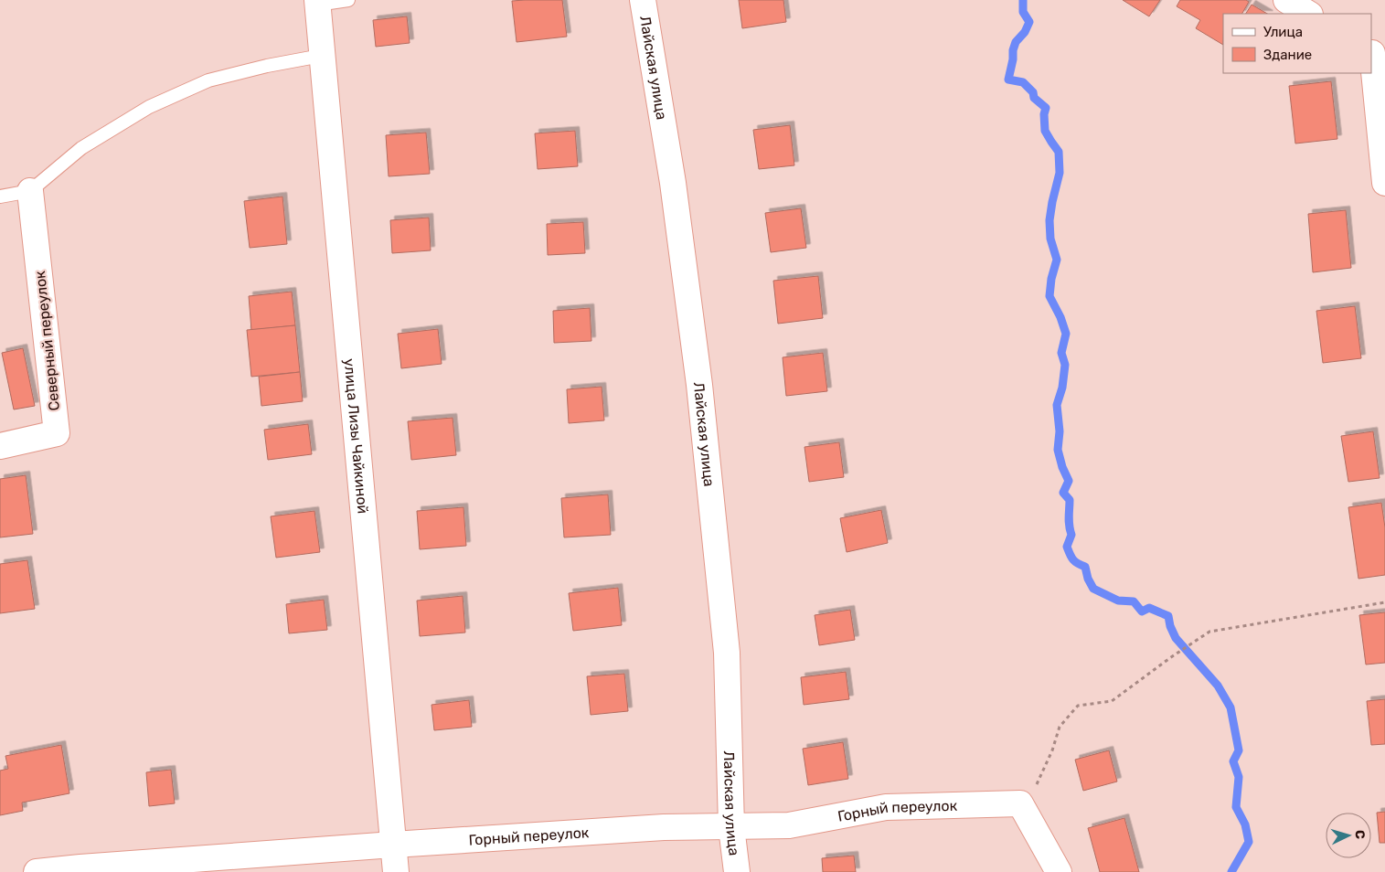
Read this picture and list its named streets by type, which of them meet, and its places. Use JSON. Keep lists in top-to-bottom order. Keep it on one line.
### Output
{"streets":{"street":["Лайская улица","Северный переулок","улица Лизы Чайкиной","Горный переулок"]},"crossings":[["Лайская улица","Горный переулок"],["улица Лизы Чайкиной","Горный переулок"]],"legend":["Улица","Здание"],"north":"right"}
